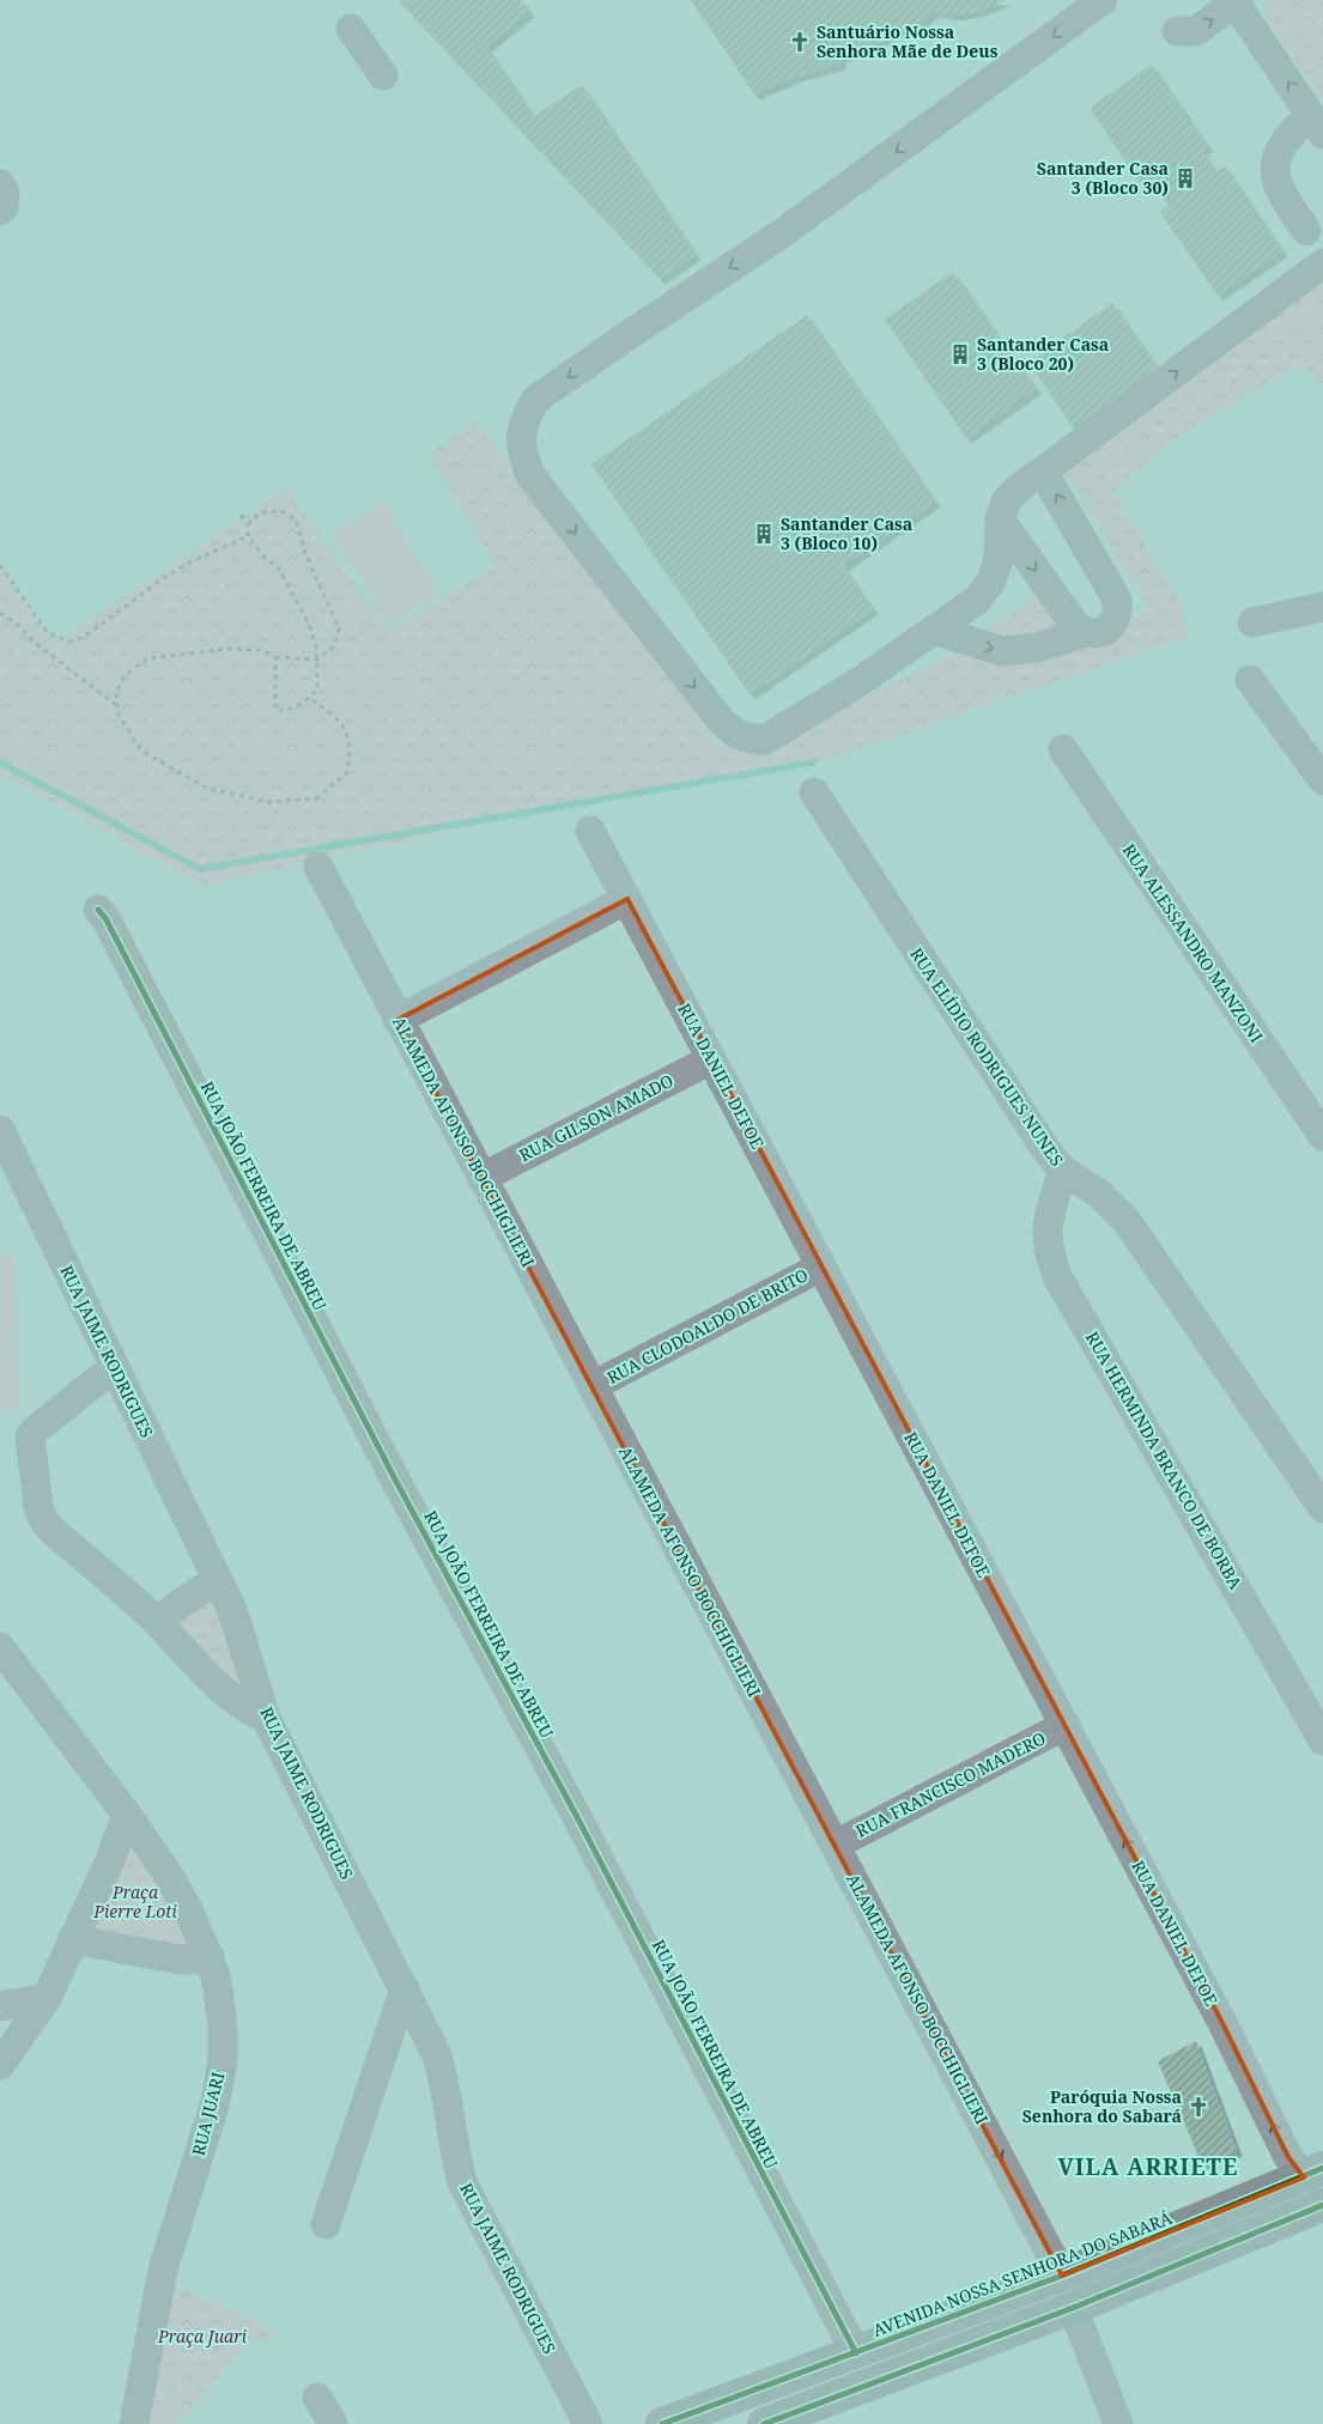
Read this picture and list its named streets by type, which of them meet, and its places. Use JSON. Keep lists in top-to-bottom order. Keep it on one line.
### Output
{"streets":{"main road":["AVENIDA NOSSA SENHORA DO SABARÁ"],"street":["RUA ALESSANDRO MANZONI","RUA ELÍDIO RODRIGUES NUNES","RUA DANIEL DEFOE","RUA GILSON AMADO","ALAMEDA AFONSO BOCCHIGLIERI","RUA JOÃO FERREIRA DE ABREU","RUA CLODOALDO DE BRITO","RUA JAIME RODRIGUES","RUA HERMINDA BRANCO DE BORBA","RUA FRANCISCO MADERO","RUA JUARI"]},"crossings":[["RUA ELÍDIO RODRIGUES NUNES","RUA HERMINDA BRANCO DE BORBA"],["RUA DANIEL DEFOE","RUA GILSON AMADO"],["RUA DANIEL DEFOE","RUA CLODOALDO DE BRITO"],["RUA DANIEL DEFOE","RUA FRANCISCO MADERO"],["RUA DANIEL DEFOE","AVENIDA NOSSA SENHORA DO SABARÁ"],["RUA GILSON AMADO","ALAMEDA AFONSO BOCCHIGLIERI"],["ALAMEDA AFONSO BOCCHIGLIERI","RUA CLODOALDO DE BRITO"],["ALAMEDA AFONSO BOCCHIGLIERI","RUA FRANCISCO MADERO"],["ALAMEDA AFONSO BOCCHIGLIERI","AVENIDA NOSSA SENHORA DO SABARÁ"],["RUA JOÃO FERREIRA DE ABREU","AVENIDA NOSSA SENHORA DO SABARÁ"]],"districts":["VILA ARRIETE"],"parks":["Praça Pierre Loti","Praça Juari"],"places":{"church":["Santuário Nossa Senhora Mãe de Deus","Paróquia Nossa Senhora do Sabará"],"building":["Santander Casa 3 (Bloco 30)","Santander Casa 3 (Bloco 20)","Santander Casa 3 (Bloco 10)"]}}
